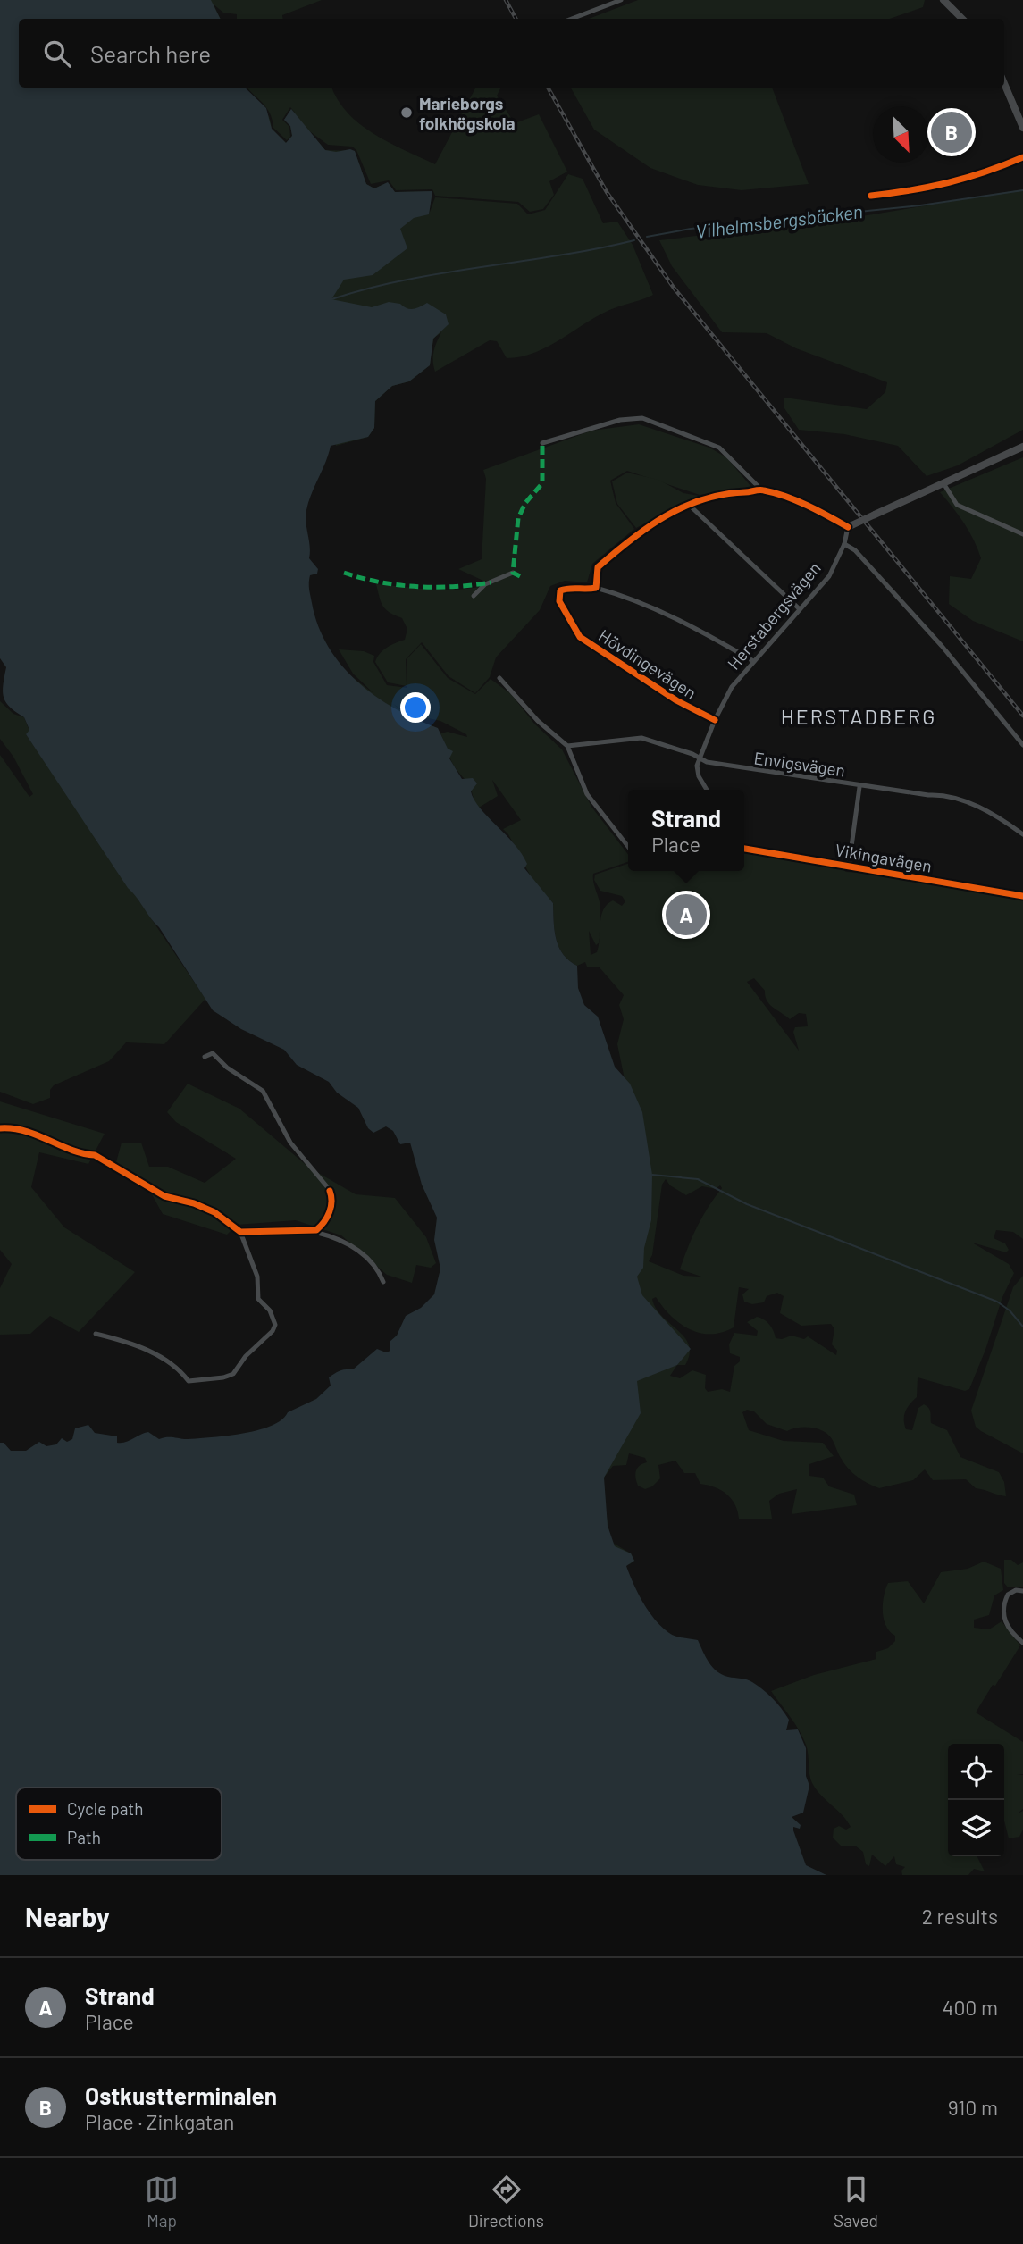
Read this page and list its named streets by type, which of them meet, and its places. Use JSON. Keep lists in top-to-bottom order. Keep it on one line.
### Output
{"streets":{"street":["Herstabergsvägen","Hövdingevägen","Envigsvägen","Vikingavägen"]},"crossings":[["Herstabergsvägen","Hövdingevägen"],["Herstabergsvägen","Envigsvägen"],["Envigsvägen","Vikingavägen"]],"districts":["HERSTADBERG"],"water":["Vilhelmsbergsbäcken"],"places":["Marieborgs folkhögskola"],"legend":["Cycle path","Path"],"north":"bottom right","page":{"search":"Search here","pins":["B","A"],"popup":["Strand","Place"],"heading":["Nearby","2 results"],"list":[{"mark":"A","name":"Strand","note":"Place","value":"400 m"},{"mark":"B","name":"Ostkustterminalen","note":"Place · Zinkgatan","value":"910 m"}],"nav":["Map","Directions","Saved"]}}
